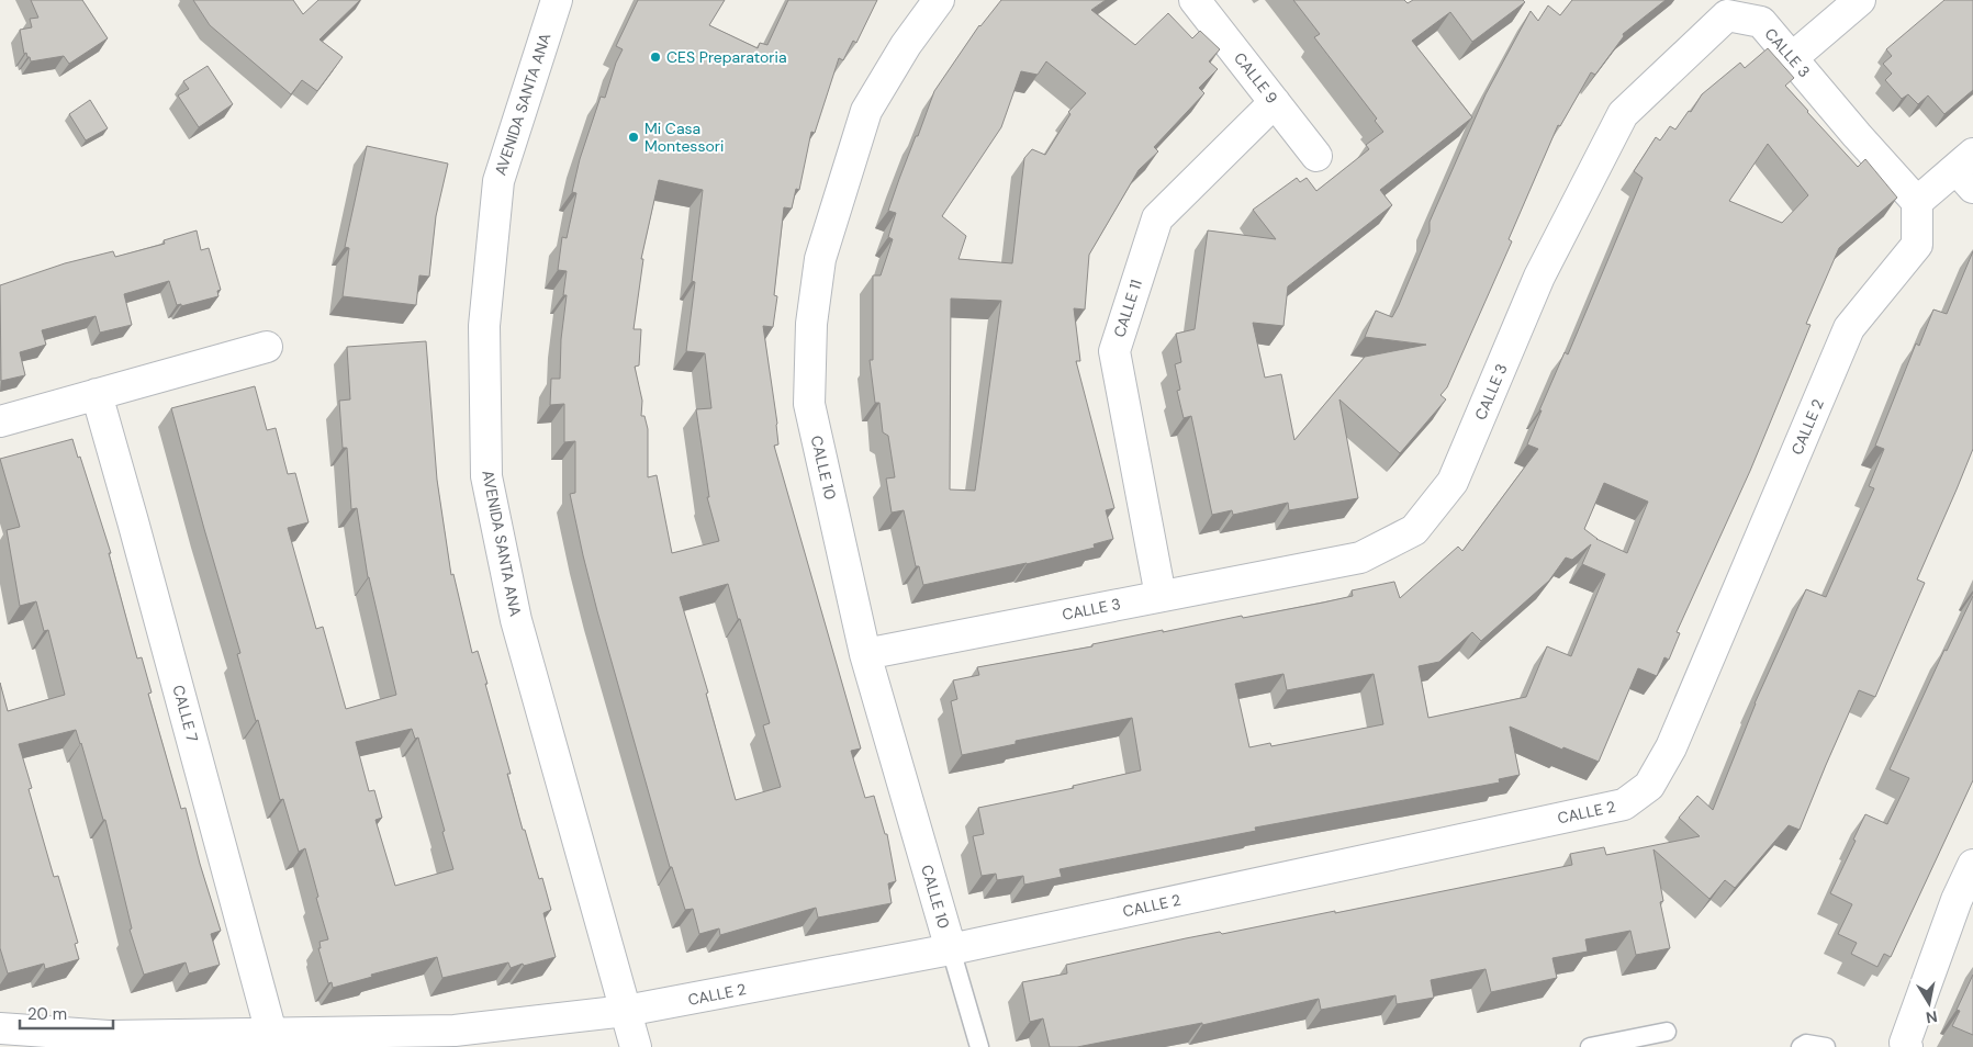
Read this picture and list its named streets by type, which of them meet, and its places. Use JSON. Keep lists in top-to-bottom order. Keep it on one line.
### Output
{"streets":{"street":["CALLE 3","CALLE 9","AVENIDA SANTA ANA","CALLE 11","CALLE 2","CALLE 10","CALLE 7"]},"crossings":[["CALLE 3","CALLE 11"],["CALLE 3","CALLE 2"],["CALLE 3","CALLE 10"],["CALLE 9","CALLE 11"],["AVENIDA SANTA ANA","CALLE 2"],["CALLE 2","CALLE 10"],["CALLE 2","CALLE 7"]],"places":["CES Preparatoria","Mi Casa Montessori"],"scale_bar":"20 m","north":"bottom"}
